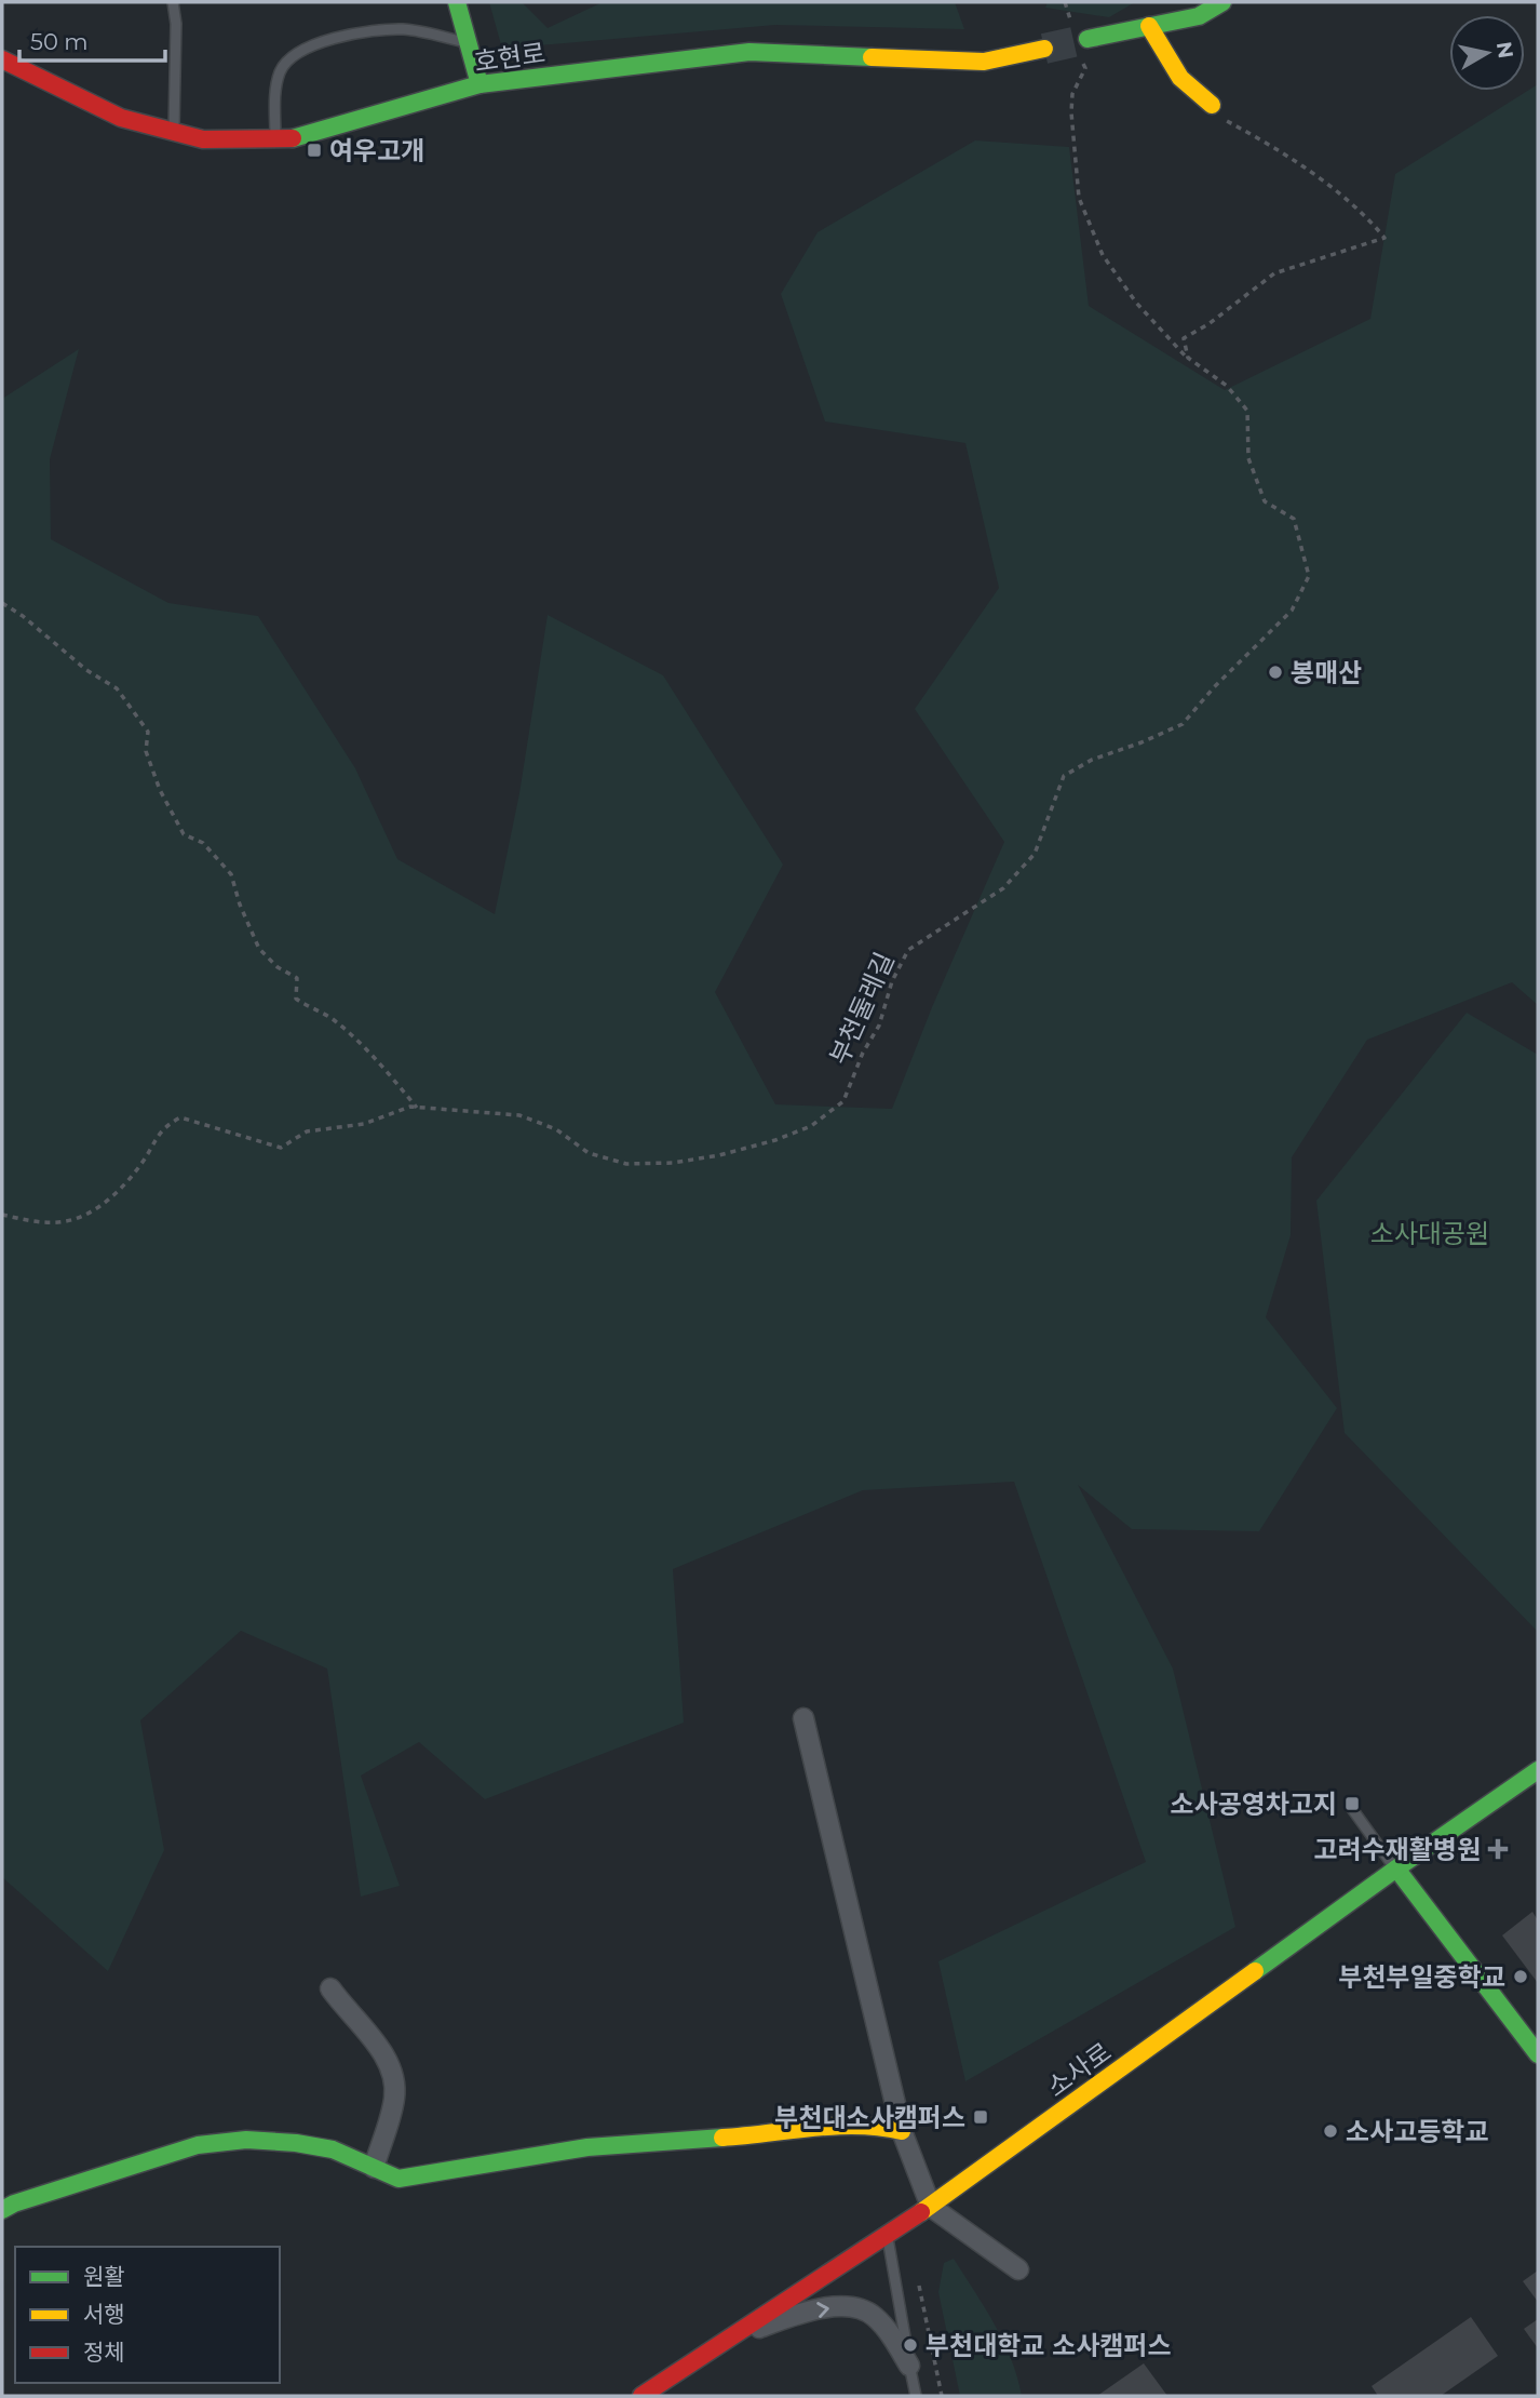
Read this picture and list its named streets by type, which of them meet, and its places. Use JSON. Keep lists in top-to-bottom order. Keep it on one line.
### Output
{"streets":{"street":["호현로","소사로"],"path":["부천둘레길"]},"parks":["소사대공원"],"places":{"transit":["여우고개","소사공영차고지","부천대소사캠퍼스"],"other":["봉매산","부천부일중학교","소사고등학교","부천대학교 소사캠퍼스"],"health":["고려수재활병원"]},"legend":["원활","서행","정체"],"scale_bar":"50 m","north":"right"}
